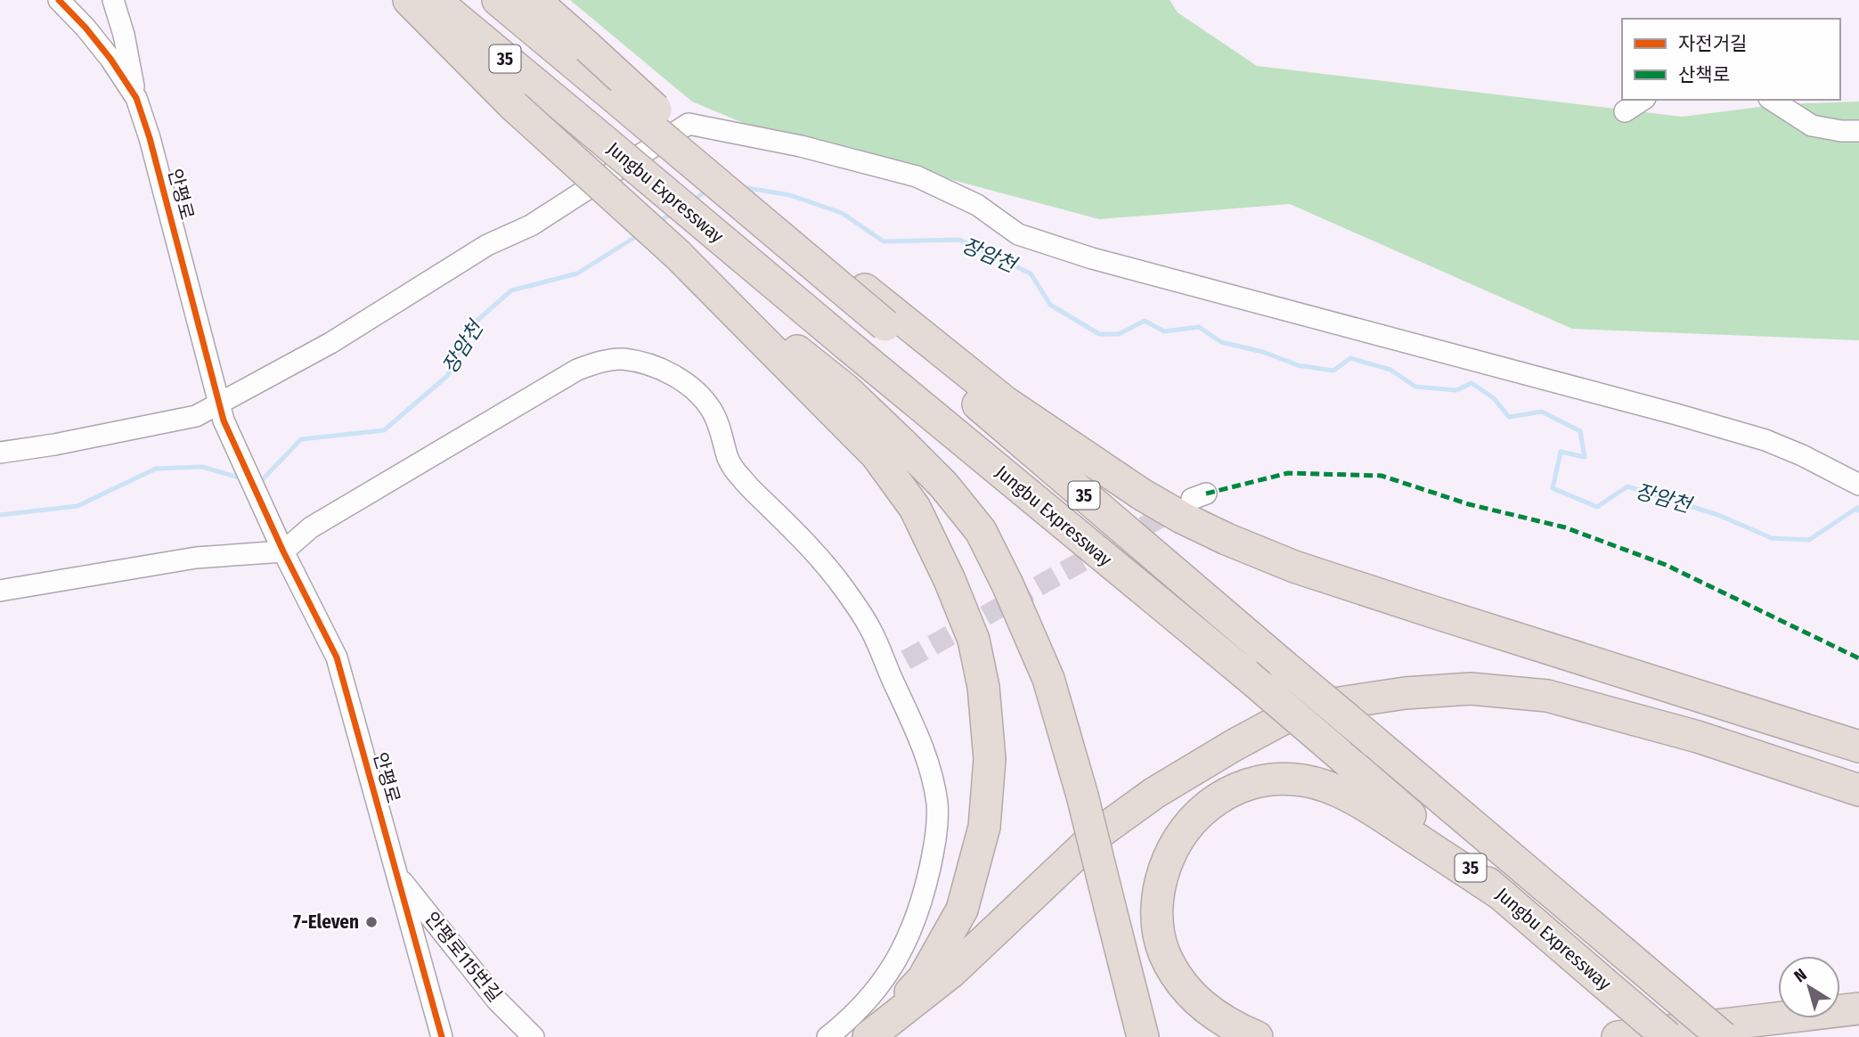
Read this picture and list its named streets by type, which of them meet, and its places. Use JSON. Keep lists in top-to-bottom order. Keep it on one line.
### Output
{"streets":{"highway":["35","Jungbu Expressway"],"street":["안평로","안평로115번길"]},"crossings":[["안평로","안평로115번길"]],"water":["장암천"],"places":["7-Eleven"],"legend":["자전거길","산책로"],"north":"top left"}
